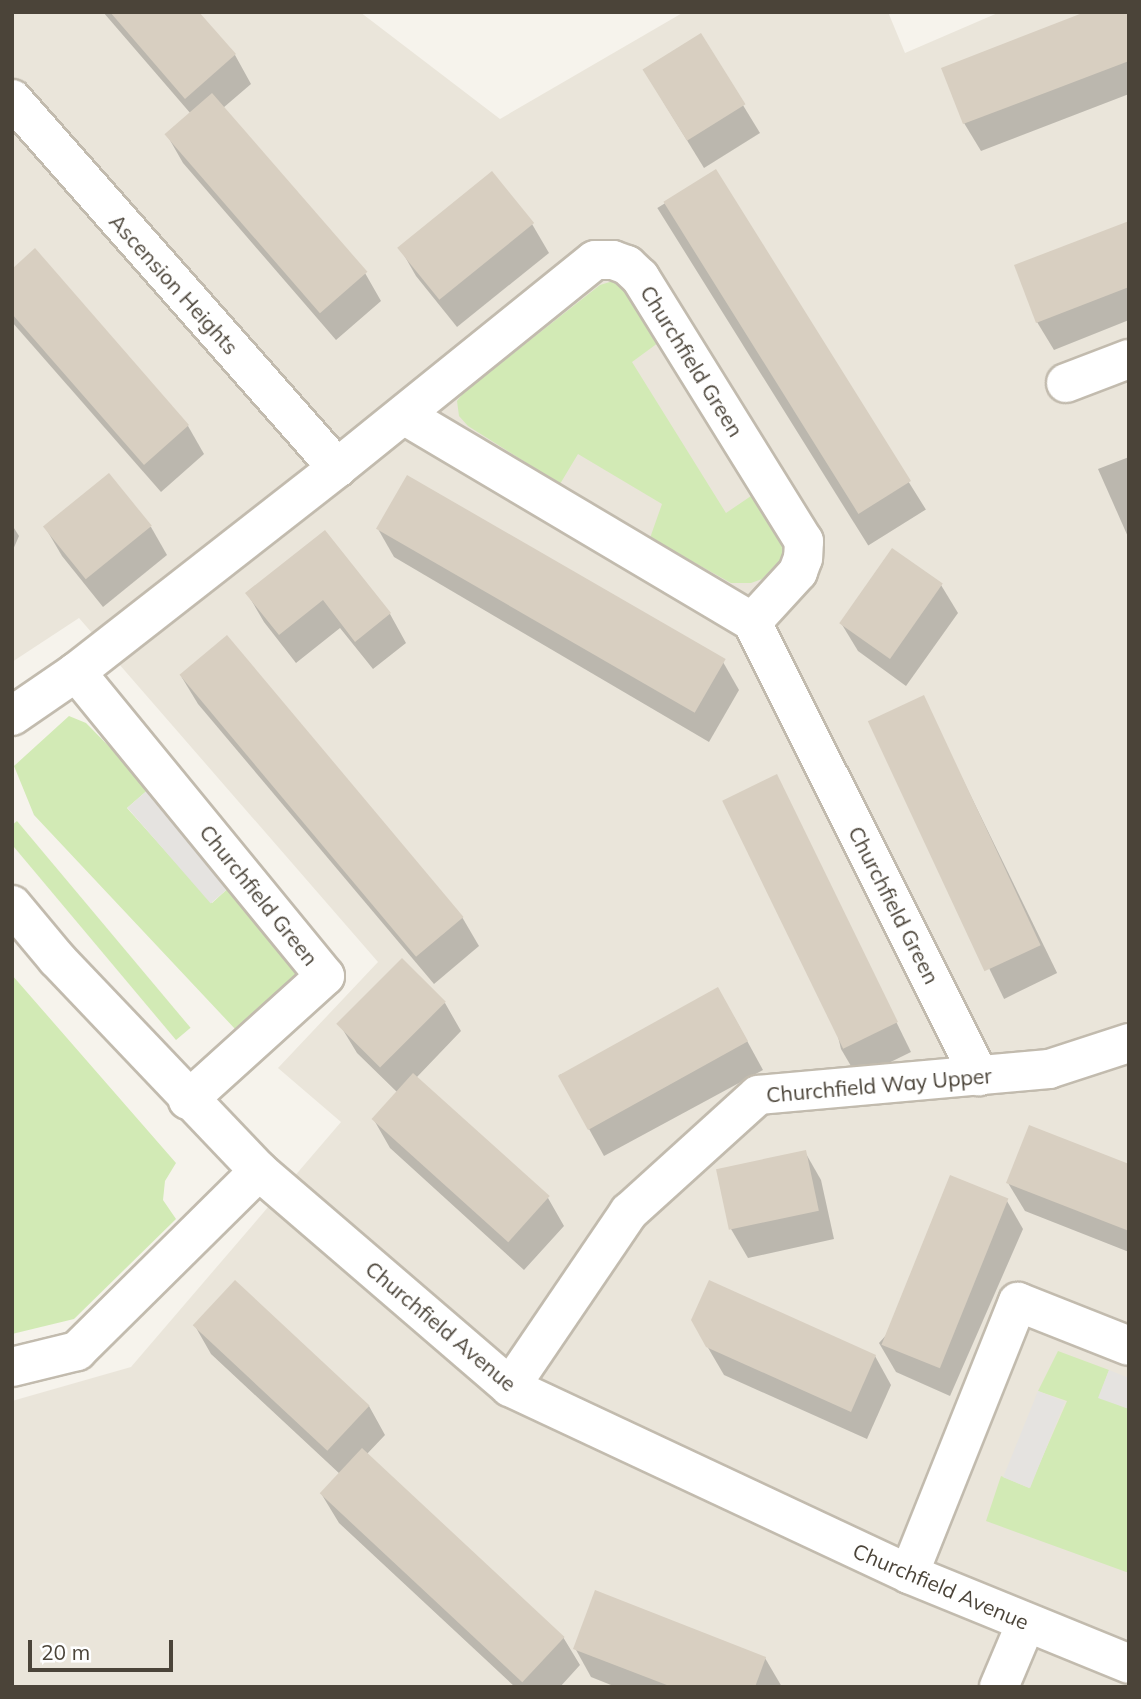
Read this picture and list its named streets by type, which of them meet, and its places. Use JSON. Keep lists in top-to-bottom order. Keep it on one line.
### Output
{"streets":{"street":["Ascension Heights","Churchfield Green","Churchfield Way Upper","Churchfield Avenue"]},"crossings":[["Ascension Heights","Churchfield Green"],["Churchfield Green","Churchfield Way Upper"],["Churchfield Green","Churchfield Avenue"],["Churchfield Way Upper","Churchfield Avenue"]],"scale_bar":"20 m"}
